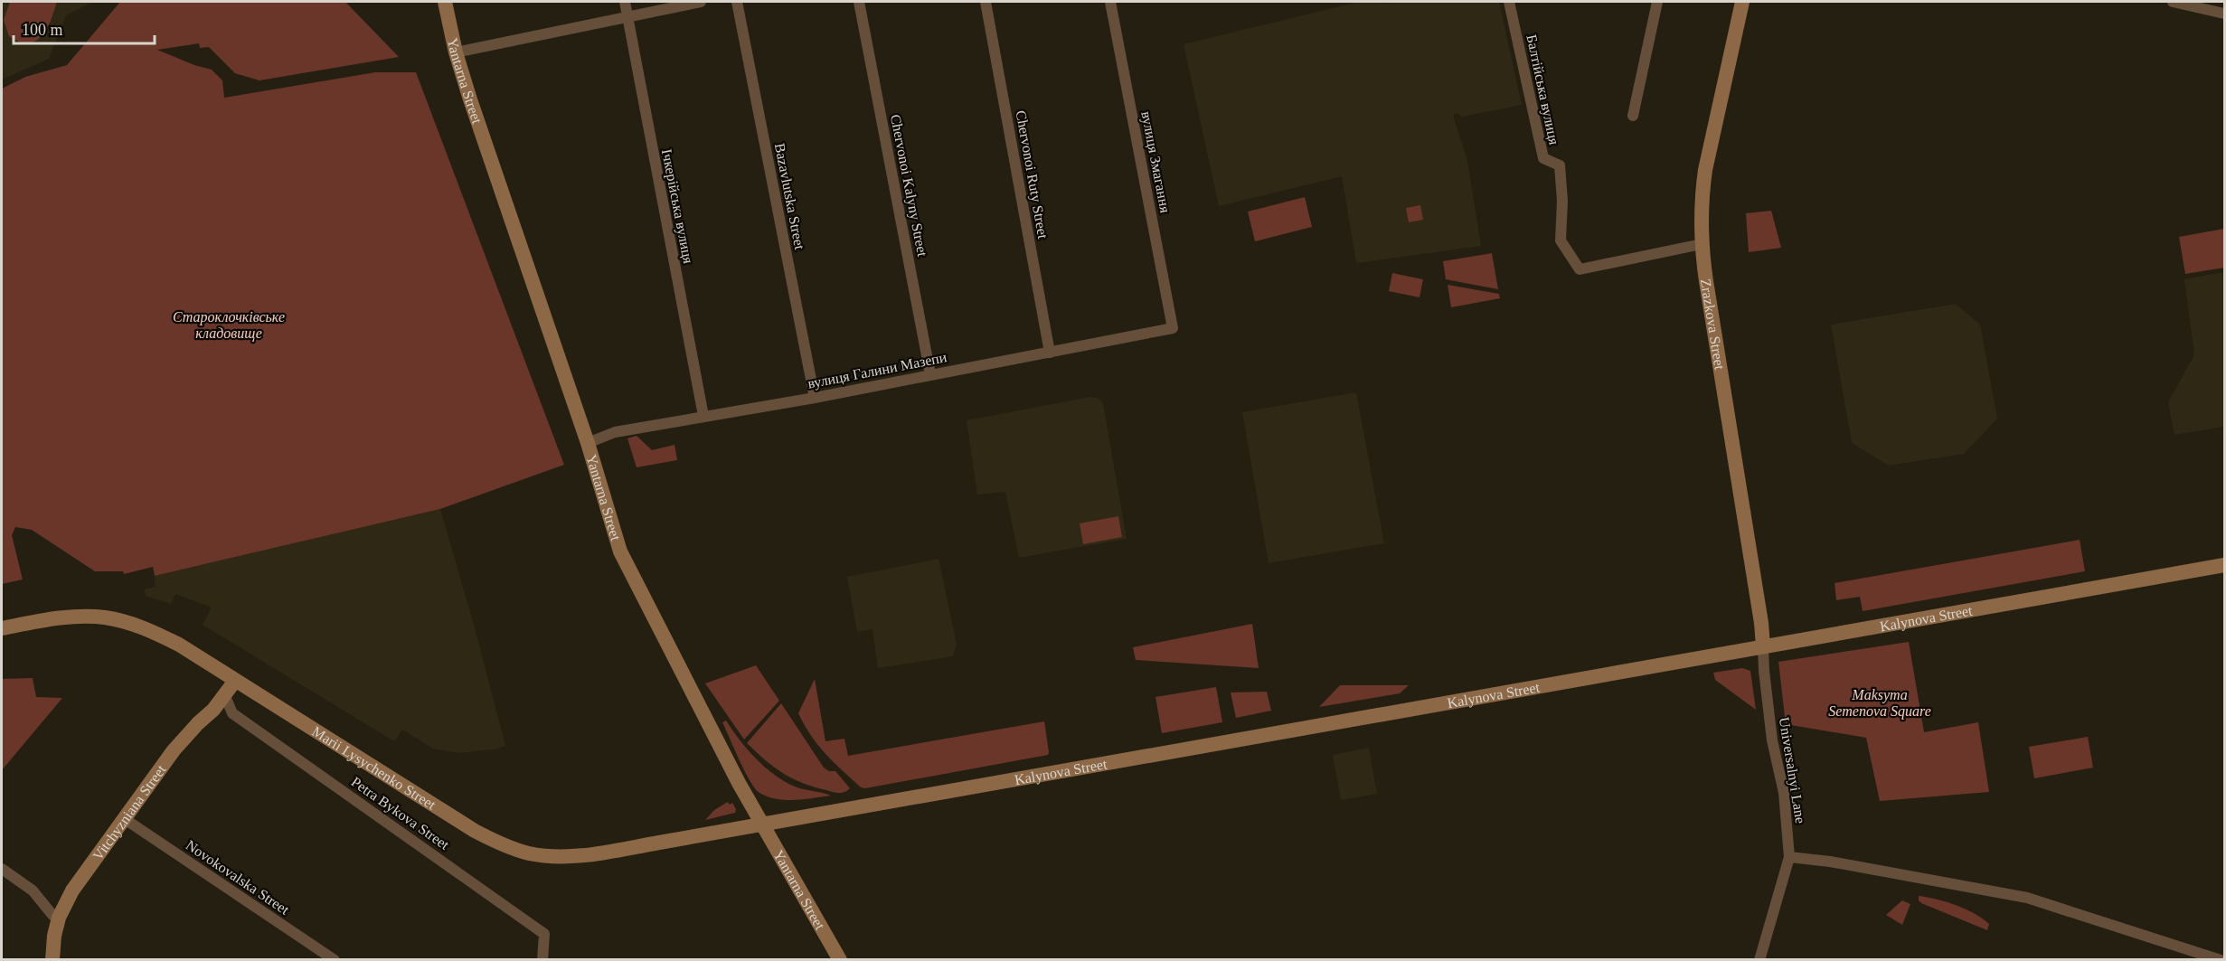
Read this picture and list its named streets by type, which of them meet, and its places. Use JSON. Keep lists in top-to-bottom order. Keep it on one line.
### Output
{"streets":{"main road":["Yantarna Street","Zrazkova Street","Kalynova Street","Marii Lysychenko Street","Vitchyzniana Street"],"street":["Балтійська вулиця","вулиця Змагання","Chervonoi Ruty Street","Chervonoi Kalyny Street","Bazavlutska Street","Ічкерійська вулиця","вулиця Галини Мазепи","Universalnyi Lane","Petra Bykova Street","Novokovalska Street"]},"crossings":[["Yantarna Street","вулиця Галини Мазепи"],["Yantarna Street","Kalynova Street"],["Yantarna Street","Marii Lysychenko Street"],["Балтійська вулиця","Zrazkova Street"],["вулиця Змагання","вулиця Галини Мазепи"],["Chervonoi Ruty Street","вулиця Галини Мазепи"],["Chervonoi Kalyny Street","вулиця Галини Мазепи"],["Bazavlutska Street","вулиця Галини Мазепи"],["Ічкерійська вулиця","вулиця Галини Мазепи"],["Zrazkova Street","Kalynova Street"],["Zrazkova Street","Universalnyi Lane"],["Kalynova Street","Marii Lysychenko Street"],["Kalynova Street","Universalnyi Lane"],["Marii Lysychenko Street","Vitchyzniana Street"],["Vitchyzniana Street","Petra Bykova Street"],["Vitchyzniana Street","Novokovalska Street"]],"parks":["Староклочківське кладовище","Maksyma Semenova Square"],"scale_bar":"100 m"}
